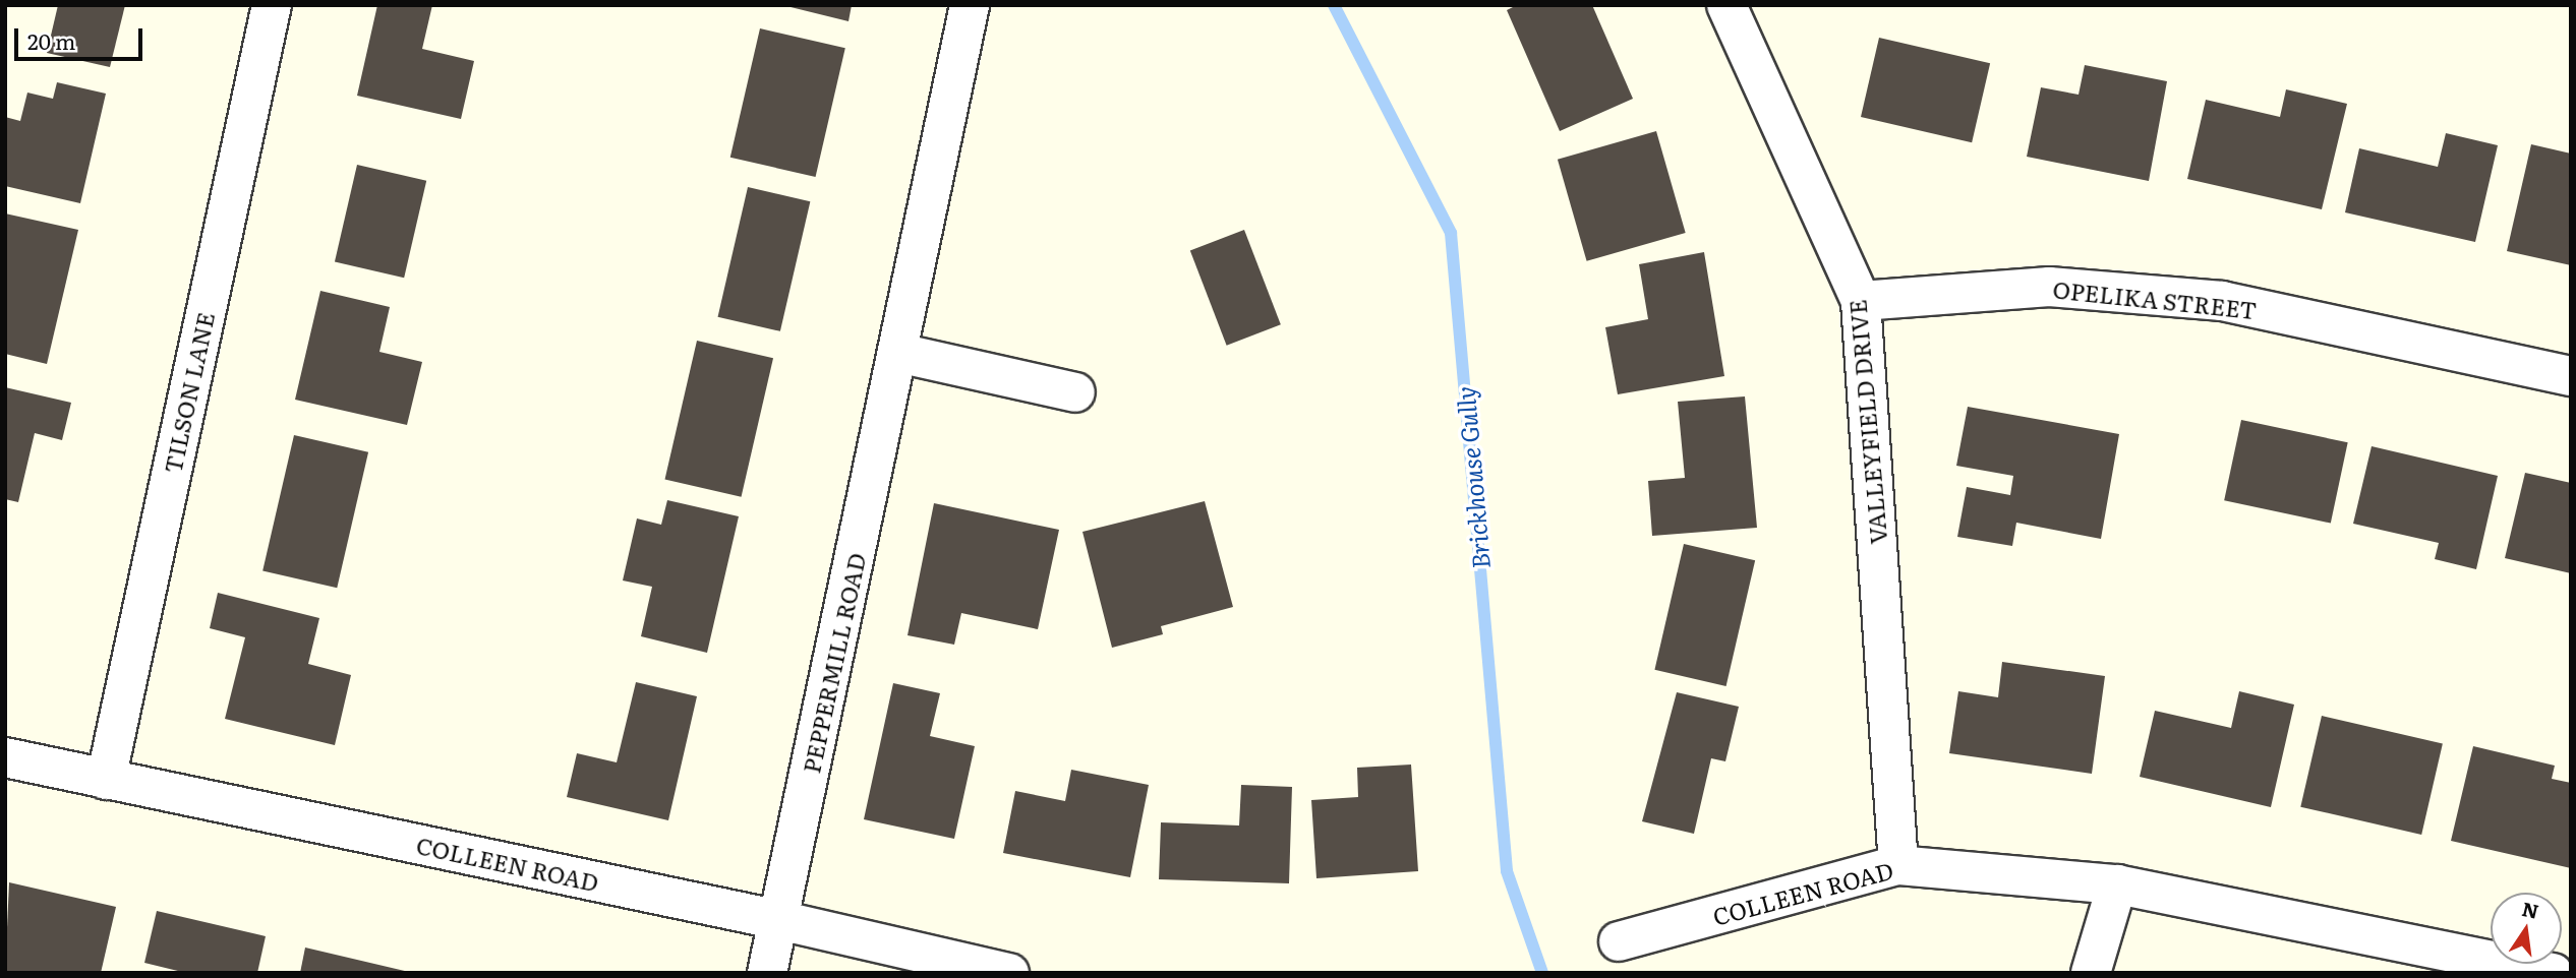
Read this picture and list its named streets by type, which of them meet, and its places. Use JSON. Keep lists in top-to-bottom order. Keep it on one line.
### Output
{"streets":{"street":["OPELIKA STREET","TILSON LANE","VALLEYFIELD DRIVE","PEPPERMILL ROAD","COLLEEN ROAD"]},"crossings":[["OPELIKA STREET","VALLEYFIELD DRIVE"],["TILSON LANE","COLLEEN ROAD"],["VALLEYFIELD DRIVE","COLLEEN ROAD"],["PEPPERMILL ROAD","COLLEEN ROAD"]],"water":["Brickhouse Gully"],"scale_bar":"20 m","north":"top"}
